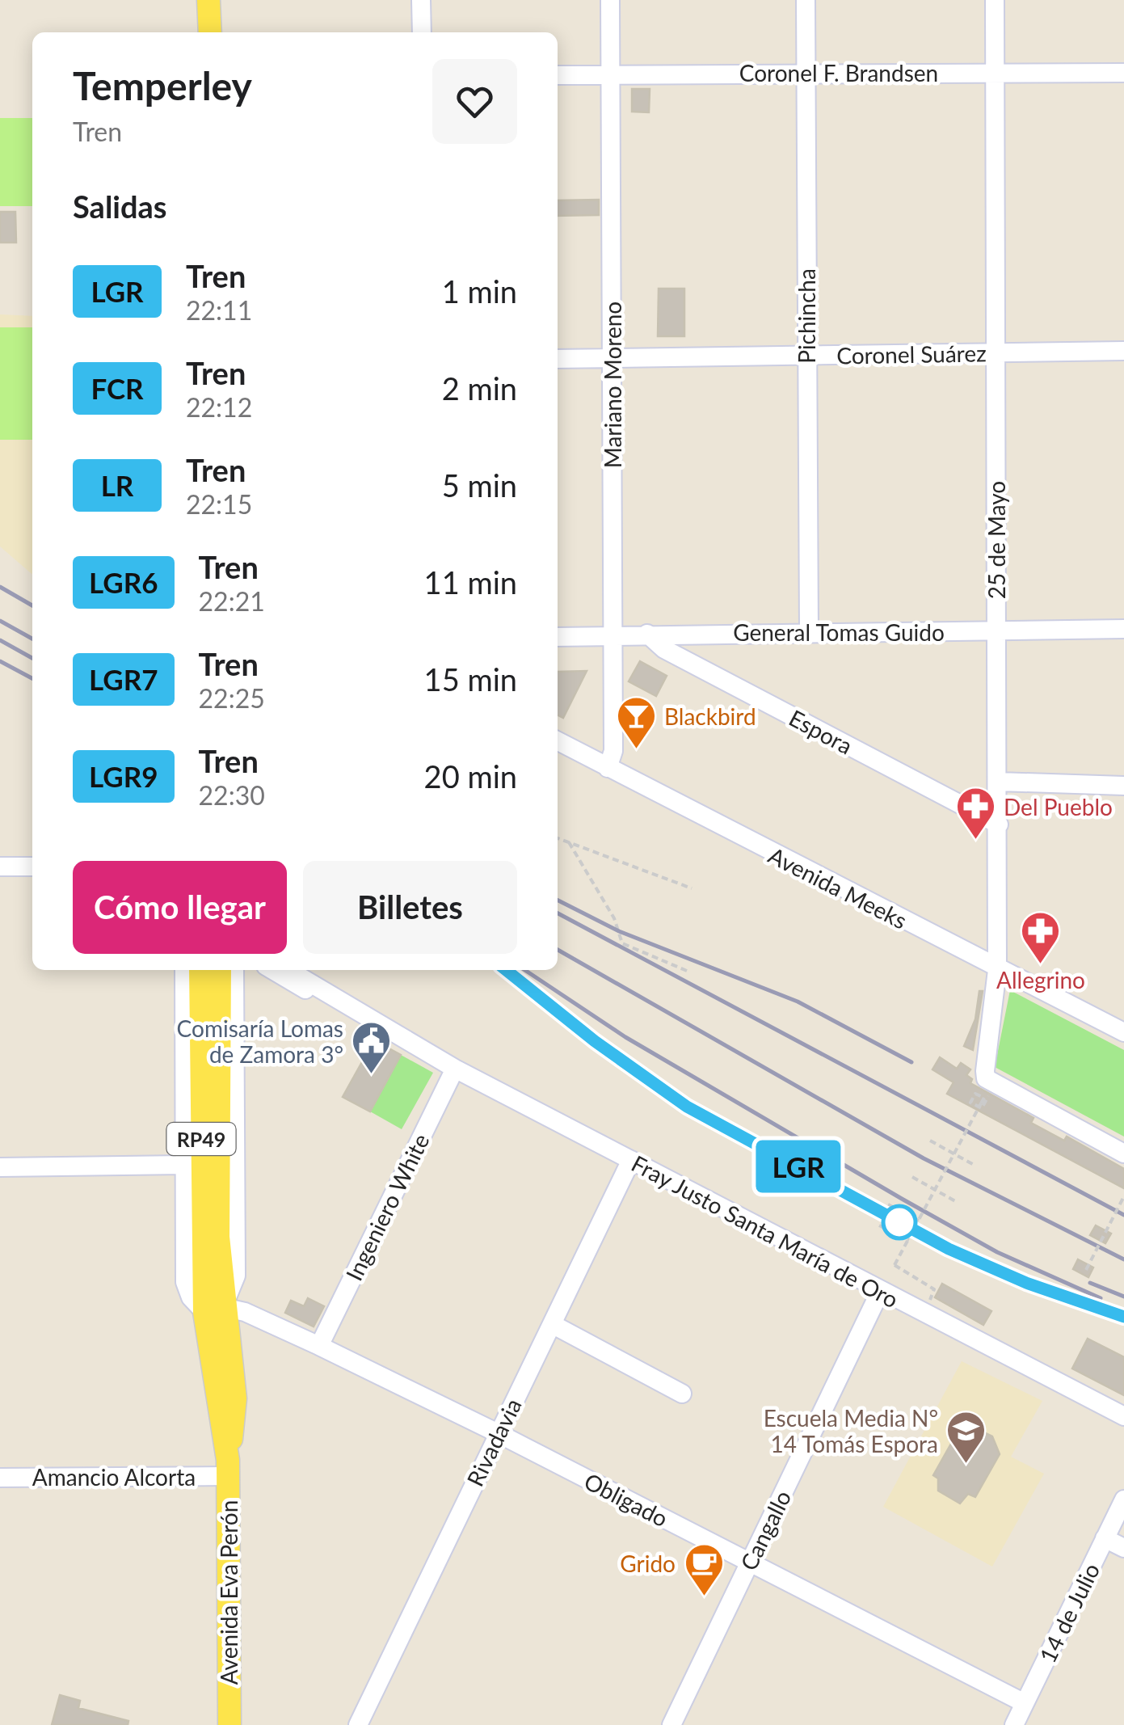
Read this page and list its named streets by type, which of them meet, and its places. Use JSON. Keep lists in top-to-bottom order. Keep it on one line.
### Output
{"streets":{"main road":["RP49","Avenida Eva Perón"],"street":["Coronel F. Brandsen","Pichincha","Coronel Suárez","Mariano Moreno","25 de Mayo","General Tomas Guido","Espora","Avenida Meeks","Ingeniero White","Fray Justo Santa María de Oro","Rivadavia","Amancio Alcorta","Obligado","Cangallo","14 de Julio"]},"crossings":[["Coronel F. Brandsen","Pichincha"],["Coronel F. Brandsen","Mariano Moreno"],["Coronel F. Brandsen","25 de Mayo"],["Pichincha","Coronel Suárez"],["Pichincha","General Tomas Guido"],["Coronel Suárez","Mariano Moreno"],["Coronel Suárez","25 de Mayo"],["Mariano Moreno","General Tomas Guido"],["Mariano Moreno","Avenida Meeks"],["25 de Mayo","General Tomas Guido"],["25 de Mayo","Espora"],["25 de Mayo","Avenida Meeks"],["General Tomas Guido","Espora"],["RP49","Amancio Alcorta"],["RP49","Obligado"],["RP49","Avenida Eva Perón"],["Ingeniero White","Fray Justo Santa María de Oro"],["Ingeniero White","Obligado"],["Fray Justo Santa María de Oro","Rivadavia"],["Fray Justo Santa María de Oro","Cangallo"],["Rivadavia","Obligado"],["Amancio Alcorta","Avenida Eva Perón"],["Obligado","Cangallo"],["Obligado","14 de Julio"]],"places":{"bar":["Blackbird"],"pharmacy":["Del Pueblo","Allegrino"],"public building":["Comisaría Lomas de Zamora 3°"],"school or university":["Escuela Media N° 14 Tomás Espora"],"cafe":["Grido"]},"page":{"on_map":"LGR","heading":[["Temperley","Tren"],"Salidas"],"list":[{"mark":"LGR","name":"Tren","note":"22:11","value":"1 min"},{"mark":"FCR","name":"Tren","note":"22:12","value":"2 min"},{"mark":"LR","name":"Tren","note":"22:15","value":"5 min"},{"mark":"LGR6","name":"Tren","note":"22:21","value":"11 min"},{"mark":"LGR7","name":"Tren","note":"22:25","value":"15 min"},{"mark":"LGR9","name":"Tren","note":"22:30","value":"20 min"}],"buttons":["Cómo llegar","Billetes"]}}
